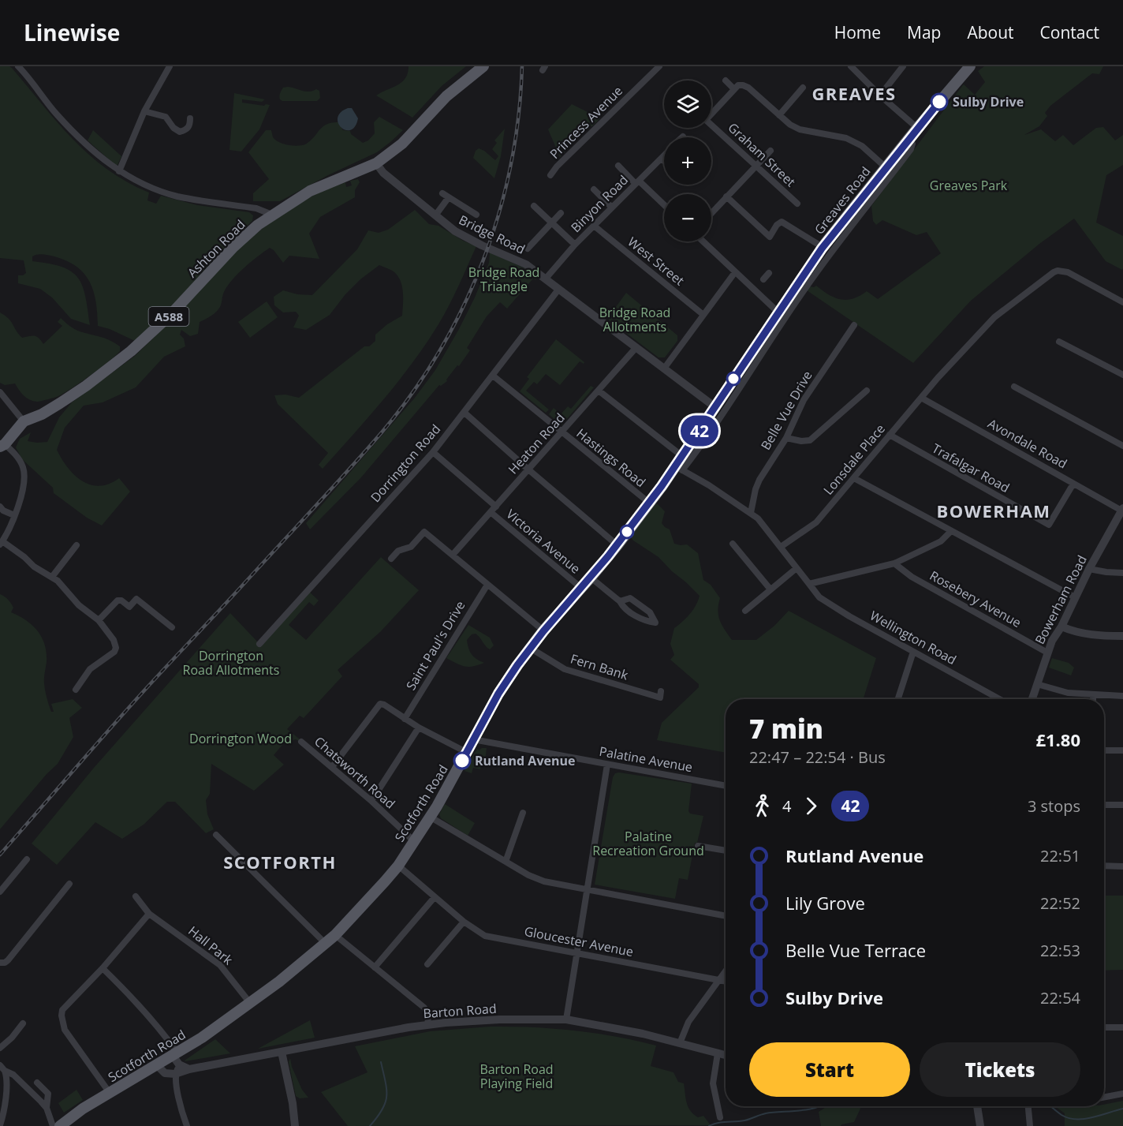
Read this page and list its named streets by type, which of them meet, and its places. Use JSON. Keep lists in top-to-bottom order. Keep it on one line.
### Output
{"streets":{"main road":["Greaves Road","Ashton Road","A588","Scotforth Road"],"street":["Princess Avenue","Graham Street","Binyon Road","Bridge Road","West Street","Belle Vue Drive","Heaton Road","Avondale Road","Hastings Road","Lonsdale Place","Dorrington Road","Trafalgar Road","Victoria Avenue","Rosebery Avenue","Bowerham Road","Wellington Road","Saint Paul's Drive","Fern Bank","Palatine Avenue","Chatsworth Road","Gloucester Avenue","Hall Park","Barton Road"]},"crossings":[["Greaves Road","Bridge Road"],["Greaves Road","Scotforth Road"],["Binyon Road","Bridge Road"],["Binyon Road","West Street"],["Bridge Road","Ashton Road"],["Bridge Road","Heaton Road"],["Bridge Road","Dorrington Road"],["Bridge Road","Scotforth Road"],["Belle Vue Drive","Wellington Road"],["Heaton Road","Hastings Road"],["Heaton Road","Victoria Avenue"],["Avondale Road","Lonsdale Place"],["Avondale Road","Trafalgar Road"],["Avondale Road","Bowerham Road"],["Hastings Road","Dorrington Road"],["Hastings Road","Scotforth Road"],["Lonsdale Place","Trafalgar Road"],["Lonsdale Place","Wellington Road"],["Victoria Avenue","Scotforth Road"],["Rosebery Avenue","Bowerham Road"],["Wellington Road","Scotforth Road"],["Fern Bank","Scotforth Road"],["Palatine Avenue","Scotforth Road"],["Chatsworth Road","Scotforth Road"],["Scotforth Road","Gloucester Avenue"],["Scotforth Road","Hall Park"]],"districts":["GREAVES","BOWERHAM","SCOTFORTH"],"parks":["Greaves Park","Bridge Road Triangle","Bridge Road Allotments","Dorrington Road Allotments","Dorrington Wood","Palatine Recreation Ground","Barton Road Playing Field"],"places":["Sulby Drive","Rutland Avenue"],"lines":["bus line 42"],"page":{"header":"Linewise","nav":["Home","Map","About","Contact"],"on_map":"42","map_buttons":["+","−"],"heading":["7 min","22:47 – 22:54 · Bus","£1.80"],"legs":["4","42","3 stops"],"list":[{"name":"Rutland Avenue","value":"22:51"},{"name":"Lily Grove","value":"22:52"},{"name":"Belle Vue Terrace","value":"22:53"},{"name":"Sulby Drive","value":"22:54"}],"buttons":["Start","Tickets"]}}
